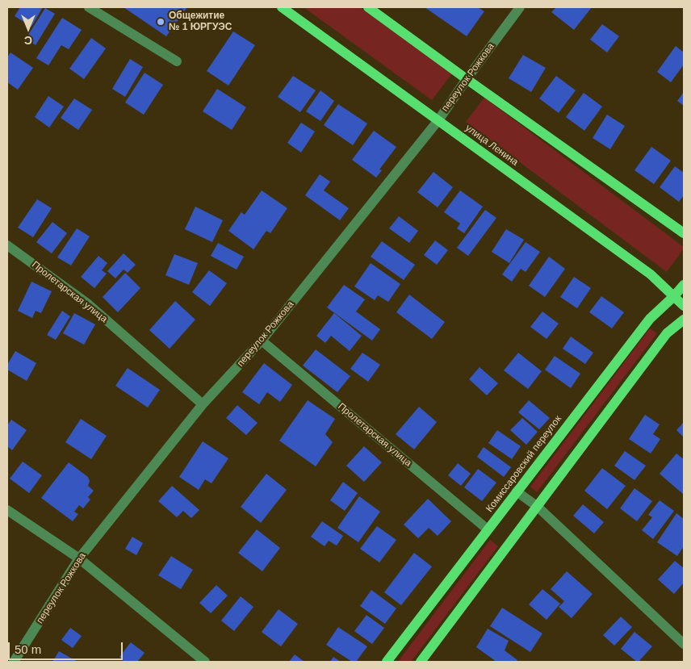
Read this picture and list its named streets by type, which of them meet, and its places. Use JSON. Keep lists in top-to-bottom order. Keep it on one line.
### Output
{"streets":{"main road":["улица Ленина","Комиссаровский переулок"],"street":["переулок Рожкова","Пролетарская улица"]},"crossings":[["переулок Рожкова","улица Ленина"],["переулок Рожкова","Пролетарская улица"],["улица Ленина","Комиссаровский переулок"],["Пролетарская улица","Комиссаровский переулок"]],"places":["Общежитие № 1 ЮРГУЭС"],"scale_bar":"50 m","north":"bottom"}
